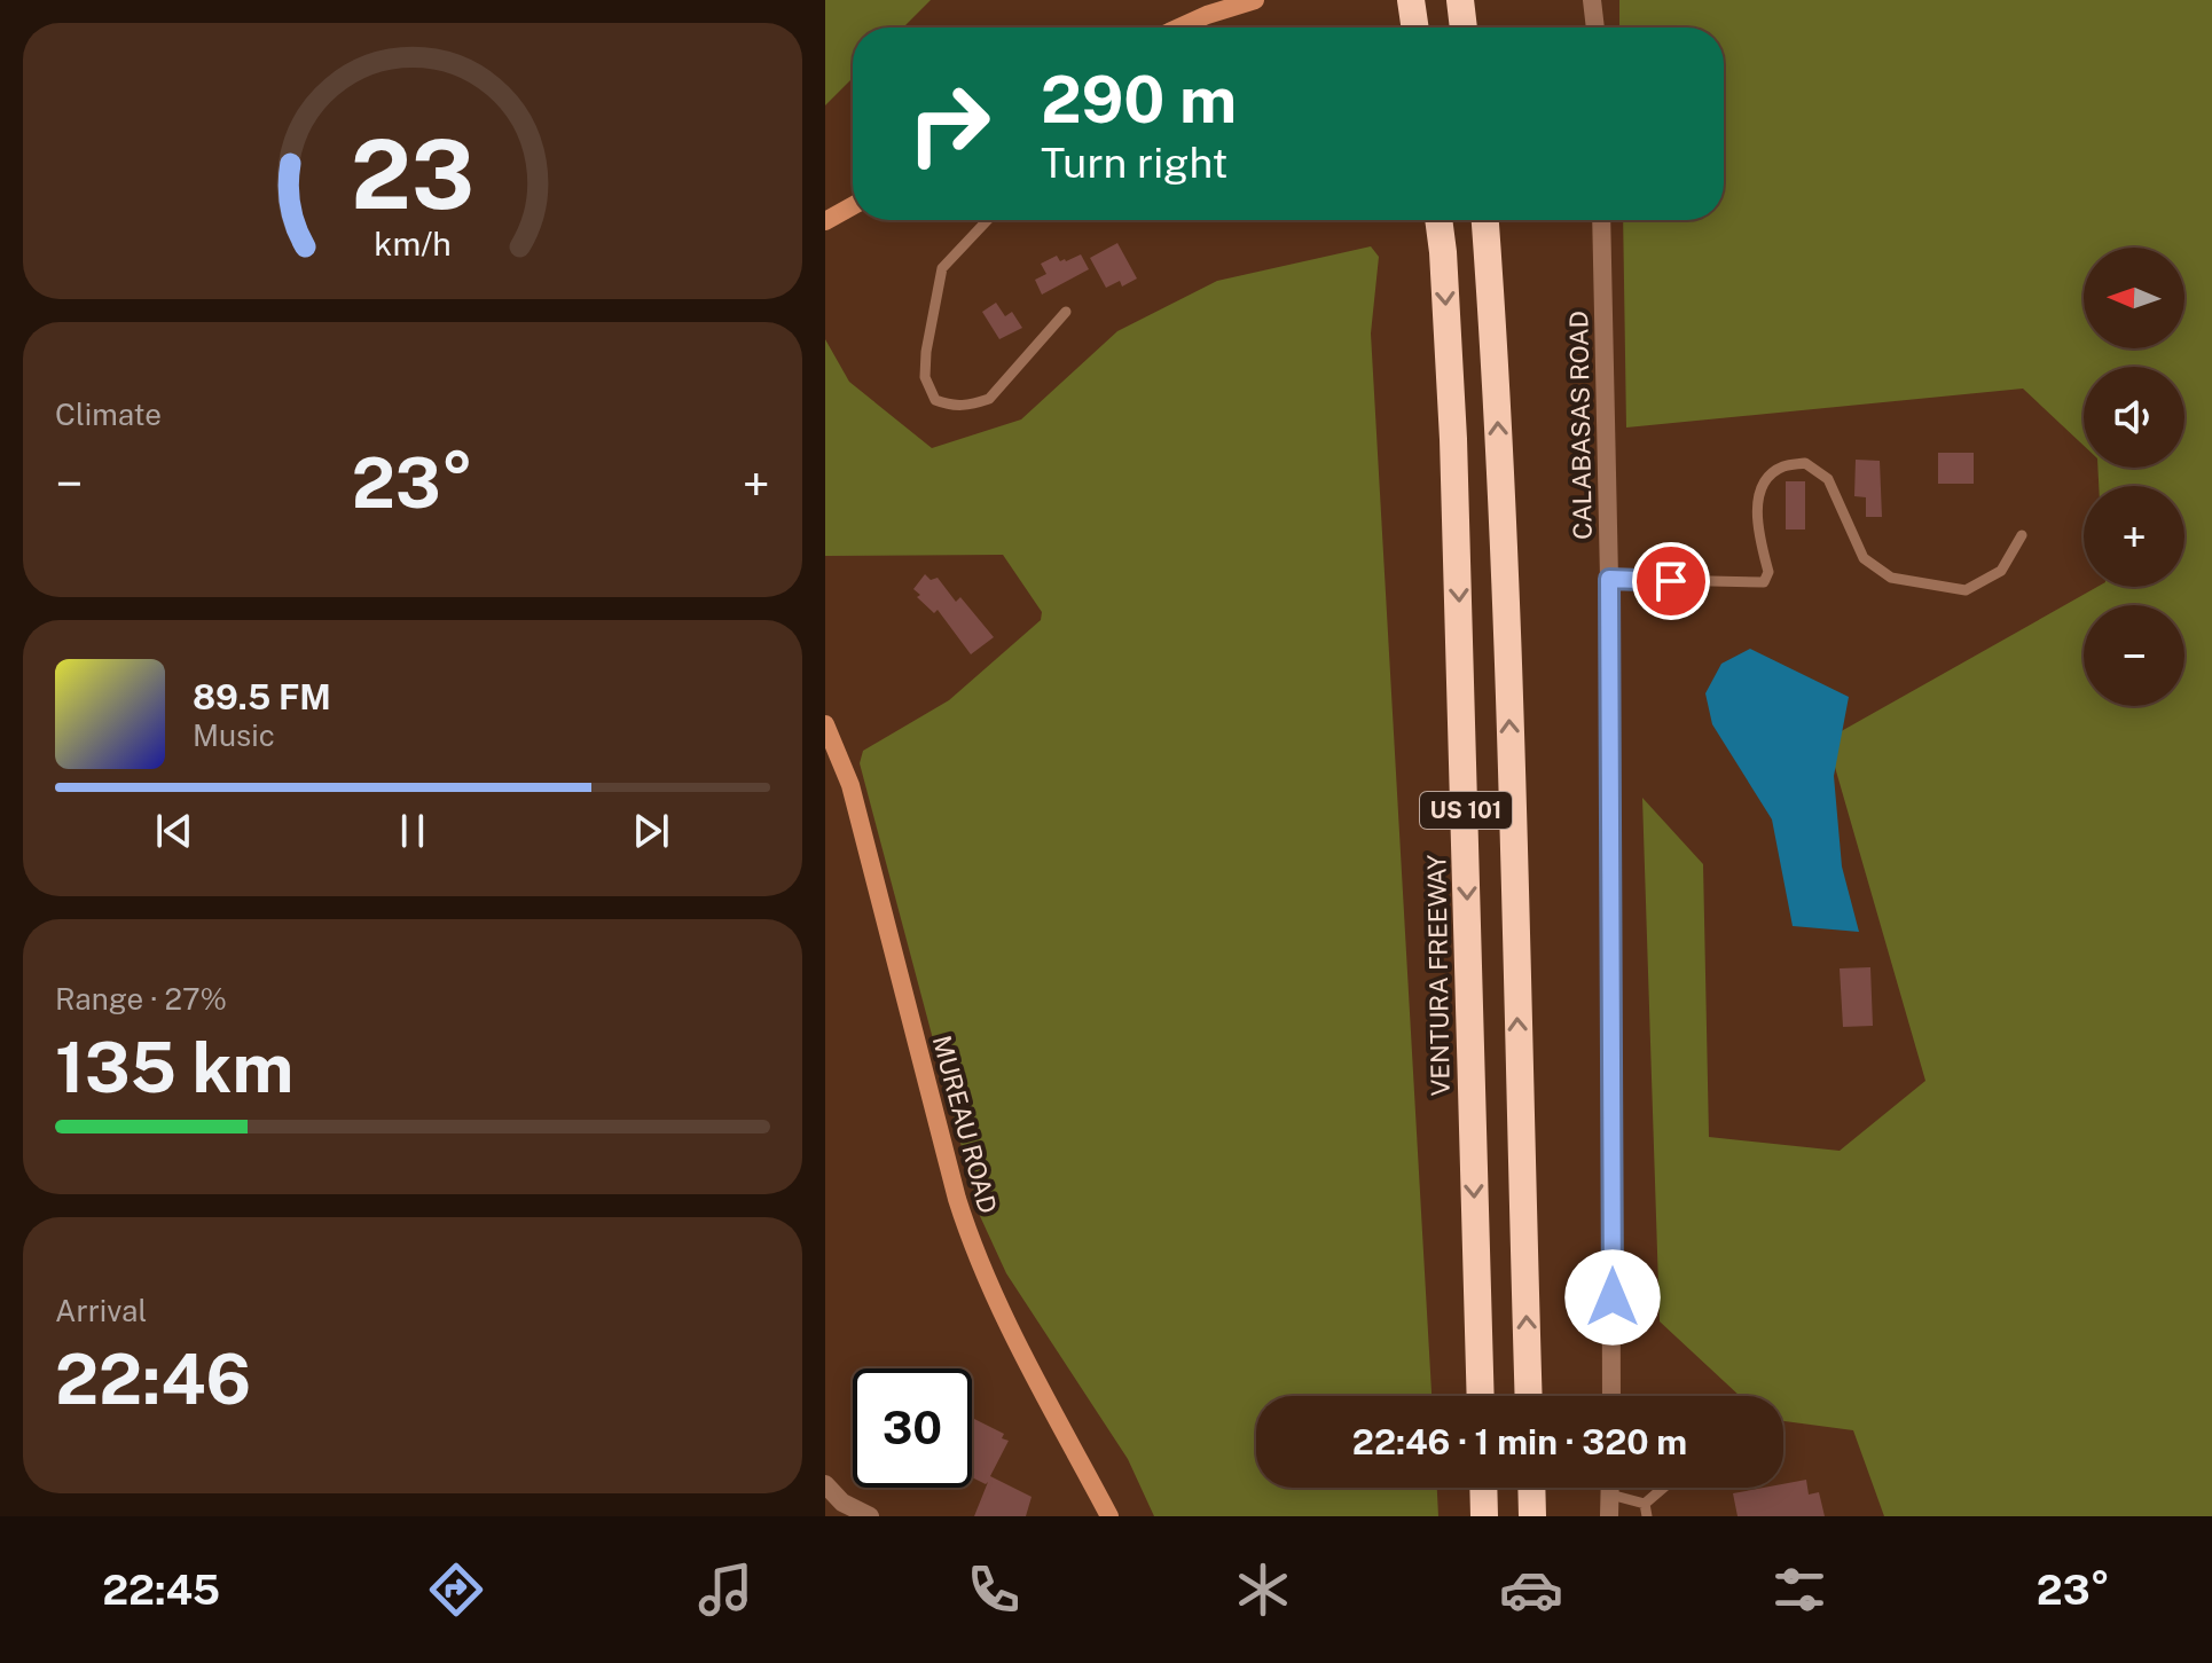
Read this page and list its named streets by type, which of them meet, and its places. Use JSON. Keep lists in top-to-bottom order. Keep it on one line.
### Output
{"streets":{"highway":["US 101","VENTURA FREEWAY"],"main road":["MUREAU ROAD"],"street":["CALABASAS ROAD"]},"north":"left","page":{"turn":["290 m","Turn right"],"map_buttons":["+","−"],"tile":["Climate",["Range · 27%","135 km"],["Arrival","22:46"]],"heat":["−","23°","+"],"song":["89.5 FM","Music"],"limit":"30","trip":"22:46 · 1 min · 320 m","tabs":["22:45","23°"],"gauge":["23","km/h"]}}
